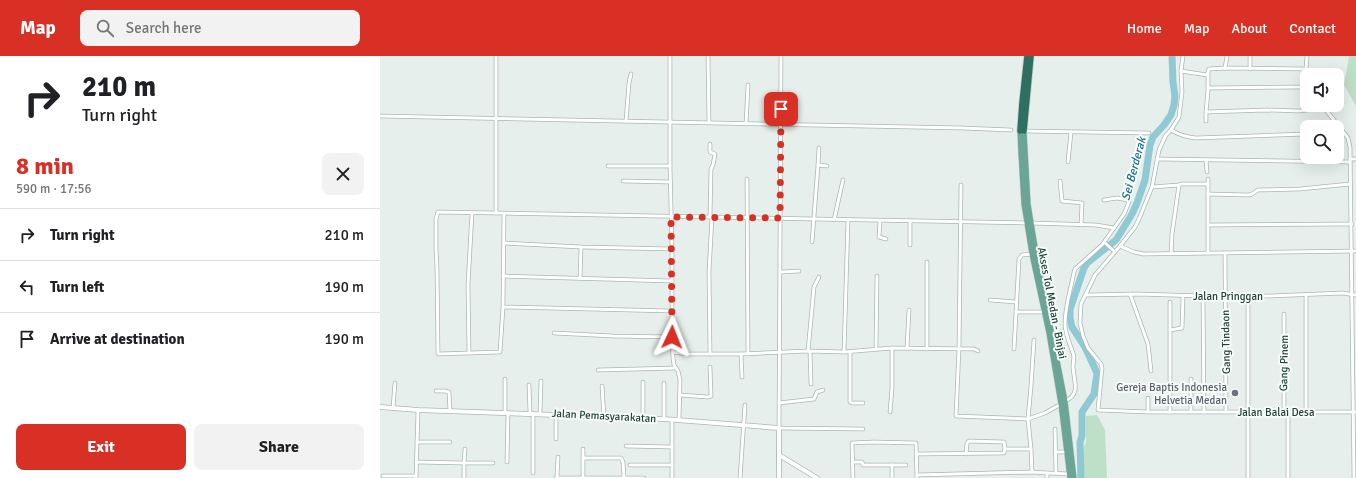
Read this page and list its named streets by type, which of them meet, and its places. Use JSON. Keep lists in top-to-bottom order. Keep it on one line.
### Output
{"streets":{"main road":["Akses Tol Medan - Binjai"],"street":["Jalan Pringgan","Gang Tindaon","Gang Pinem","Jalan Balai Desa","Jalan Pemasyarakatan"]},"crossings":[["Jalan Pringgan","Gang Tindaon"],["Jalan Pringgan","Jalan Balai Desa"],["Gang Tindaon","Jalan Balai Desa"],["Gang Pinem","Jalan Balai Desa"]],"water":["Sei Berderak"],"places":["Gereja Baptis Indonesia Helvetia Medan"],"page":{"header":"Map","search":"Search here","nav":["Home","Map","About","Contact"],"turn":["210 m","Turn right"],"heading":["8 min","590 m · 17:56"],"list":[{"name":"Turn right","value":"210 m"},{"name":"Turn left","value":"190 m"},{"name":"Arrive at destination","value":"190 m"}],"buttons":["Exit","Share"]}}
